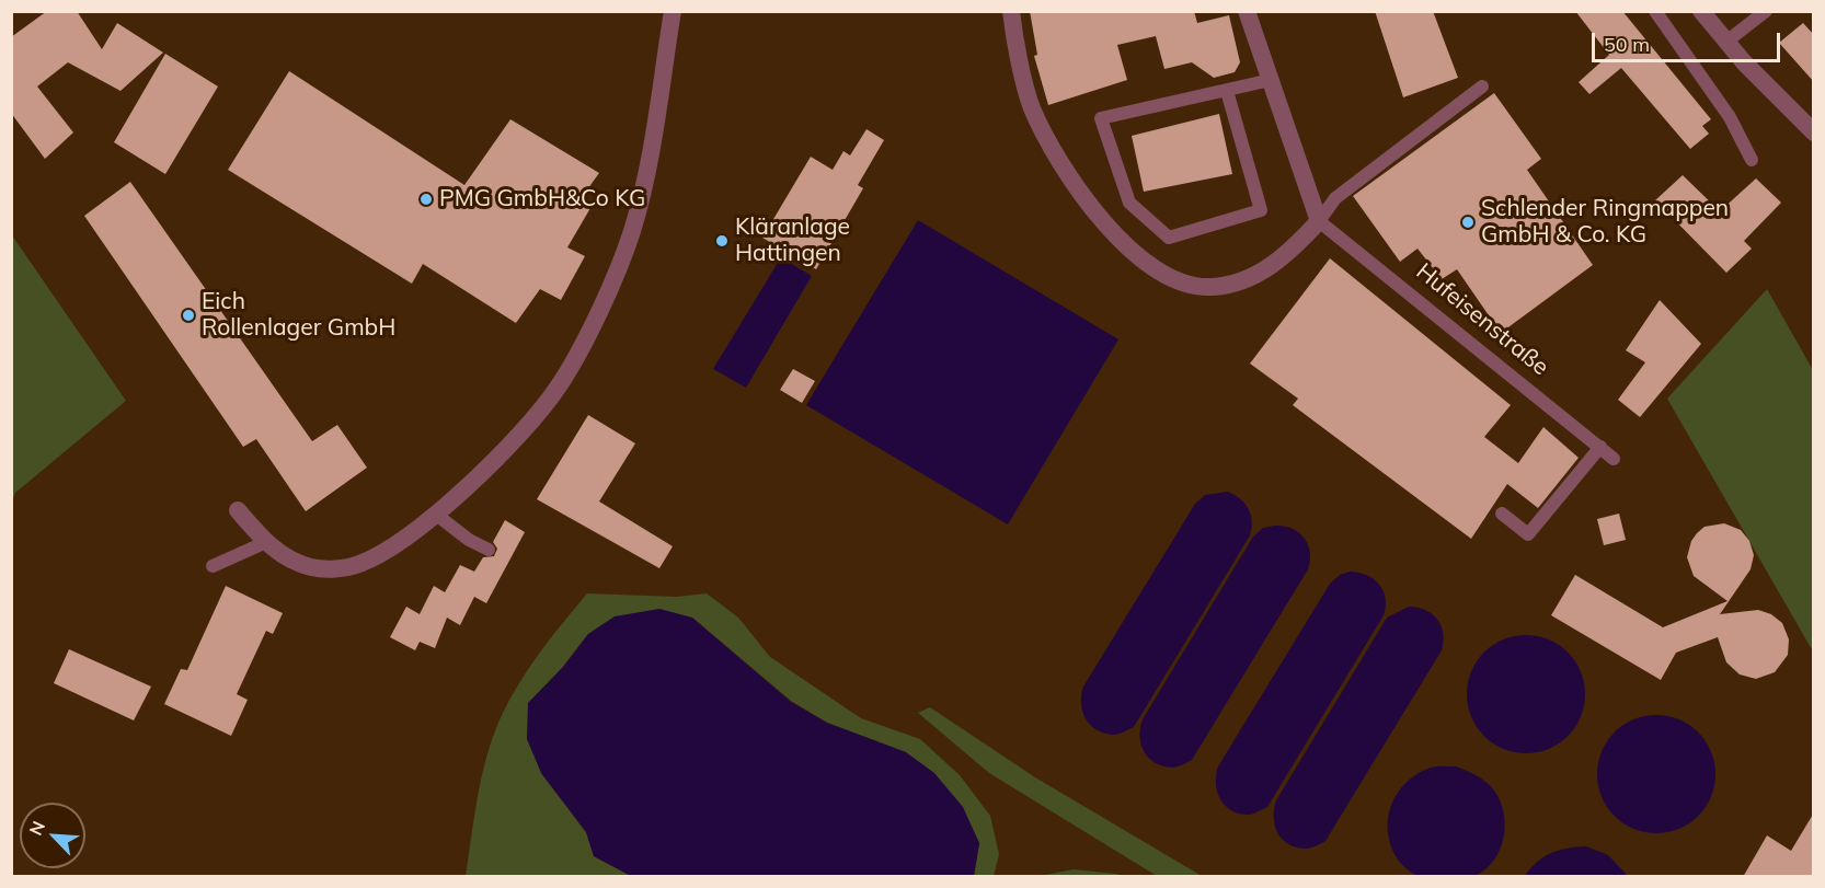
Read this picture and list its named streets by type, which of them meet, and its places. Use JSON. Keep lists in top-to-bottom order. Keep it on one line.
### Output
{"streets":{"lane":["Hufeisenstraße"]},"places":["PMG GmbH&Co KG","Schlender Ringmappen GmbH & Co. KG","Kläranlage Hattingen","Eich Rollenlager GmbH"],"scale_bar":"50 m","north":"top left"}
